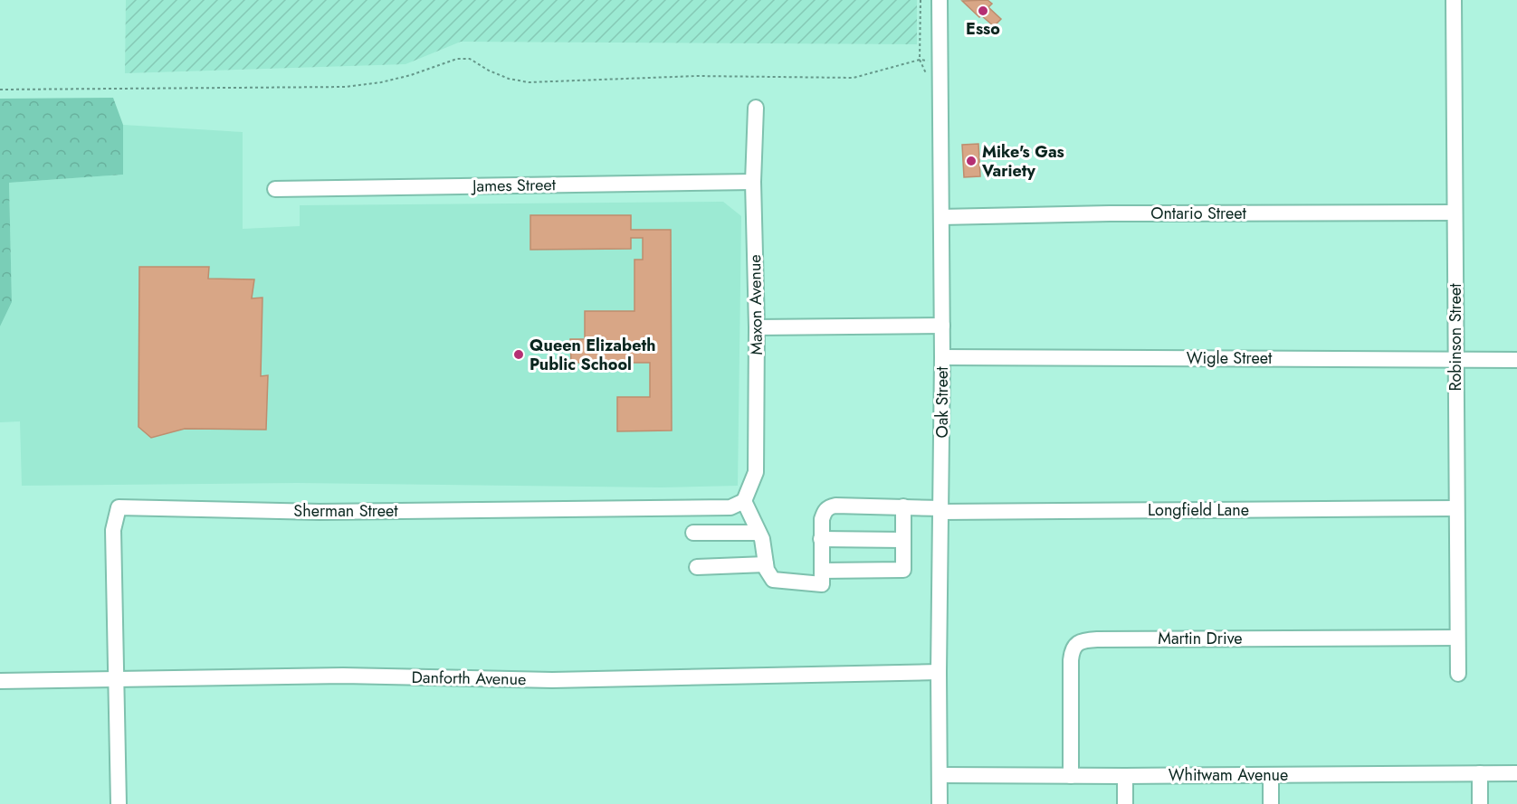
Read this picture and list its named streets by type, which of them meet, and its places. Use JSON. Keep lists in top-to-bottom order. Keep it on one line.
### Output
{"streets":{"street":["James Street","Ontario Street","Maxon Avenue","Robinson Street","Wigle Street","Oak Street","Longfield Lane","Sherman Street","Martin Drive","Danforth Avenue","Whitwam Avenue"]},"crossings":[["James Street","Maxon Avenue"],["Ontario Street","Robinson Street"],["Ontario Street","Oak Street"],["Maxon Avenue","Sherman Street"],["Robinson Street","Wigle Street"],["Robinson Street","Longfield Lane"],["Robinson Street","Martin Drive"],["Wigle Street","Oak Street"],["Oak Street","Longfield Lane"],["Oak Street","Danforth Avenue"],["Oak Street","Whitwam Avenue"],["Sherman Street","Danforth Avenue"],["Martin Drive","Whitwam Avenue"]],"places":["Esso","Mike's Gas Variety","Queen Elizabeth Public School"]}
